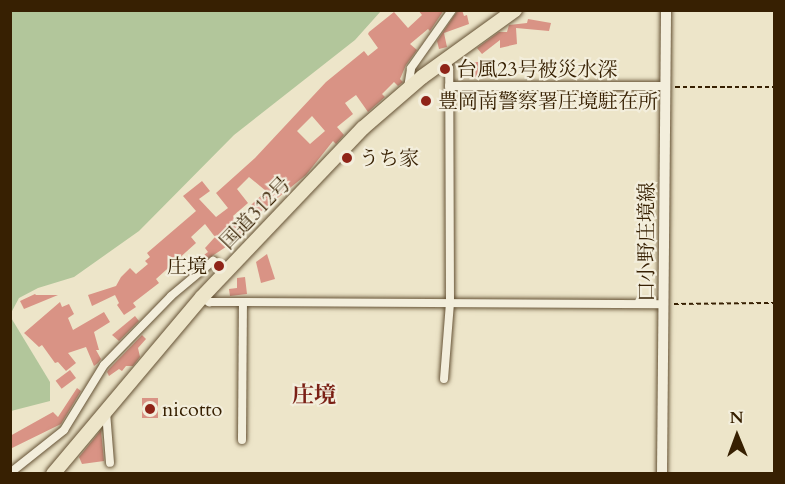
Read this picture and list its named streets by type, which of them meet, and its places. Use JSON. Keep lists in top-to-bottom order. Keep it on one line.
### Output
{"streets":{"highway":["国道312号"],"main road":["口小野庄境線"]},"districts":["庄境"],"places":["台風23号被災水深","豊岡南警察署庄境駐在所","うち家","庄境","nicotto"],"north":"top"}
